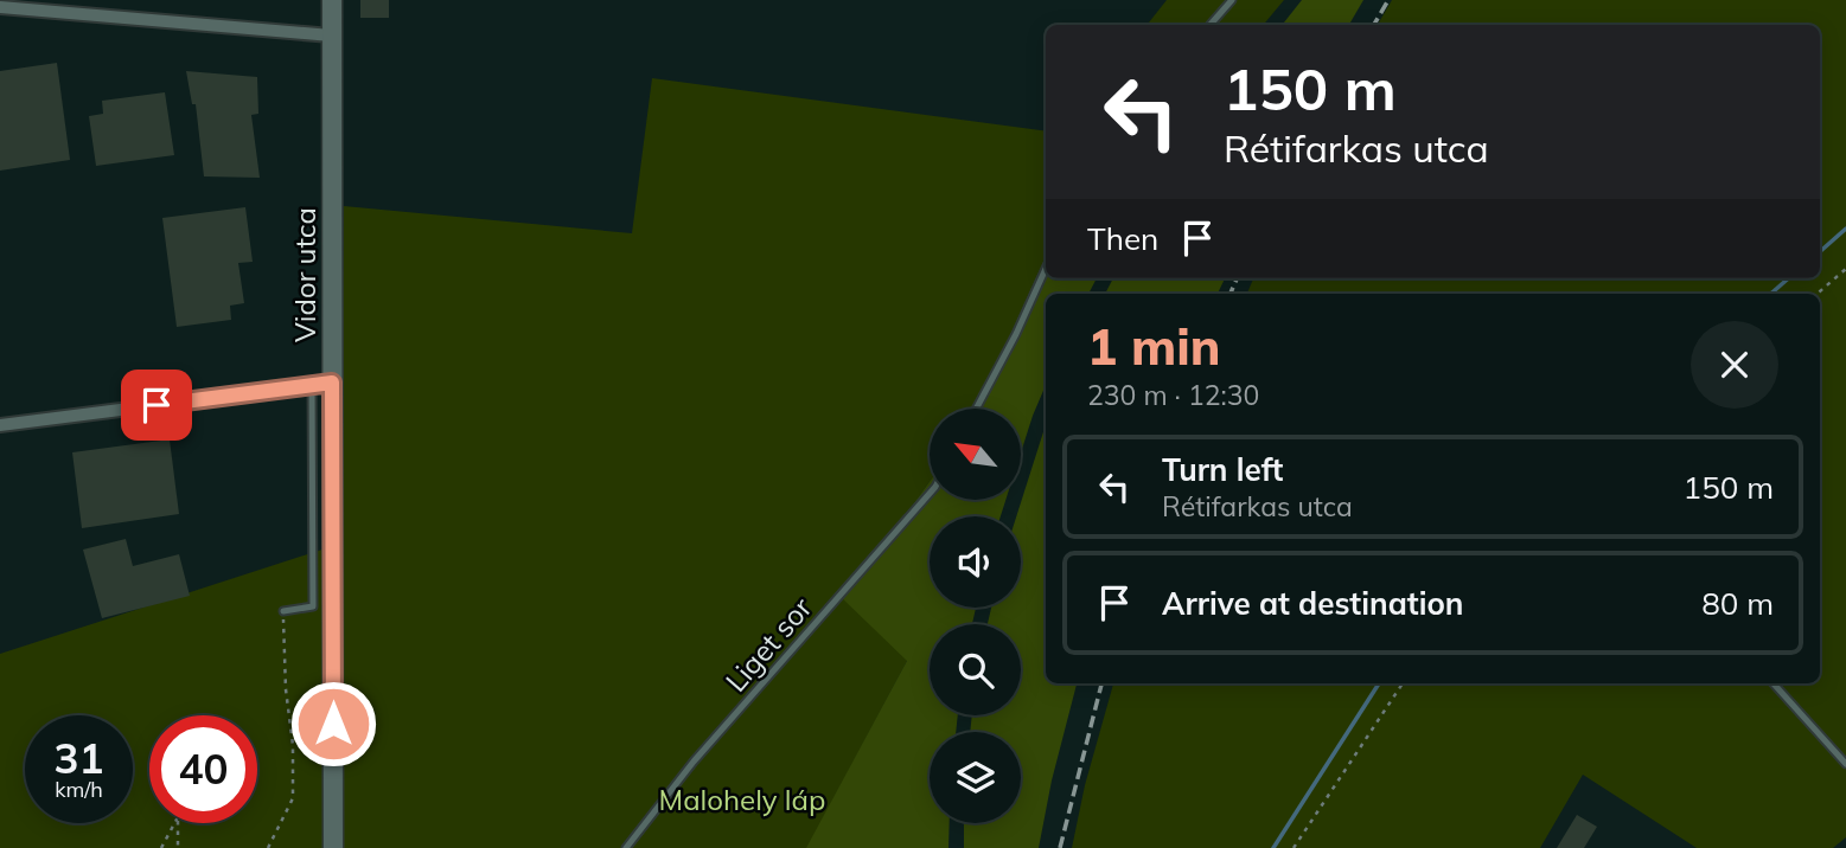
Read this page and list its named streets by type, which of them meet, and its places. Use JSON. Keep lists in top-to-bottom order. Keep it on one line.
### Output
{"streets":{"street":["Vidor utca"],"lane":["Liget sor"]},"parks":["Malohely láp"],"north":"top left","page":{"turn":["150 m","Rétifarkas utca"],"then":"Then","heading":["1 min","230 m · 12:30"],"list":[{"name":"Turn left","note":"Rétifarkas utca","value":"150 m"},{"name":"Arrive at destination","value":"80 m"}],"speed":"31 km/h","limit":"40"}}
